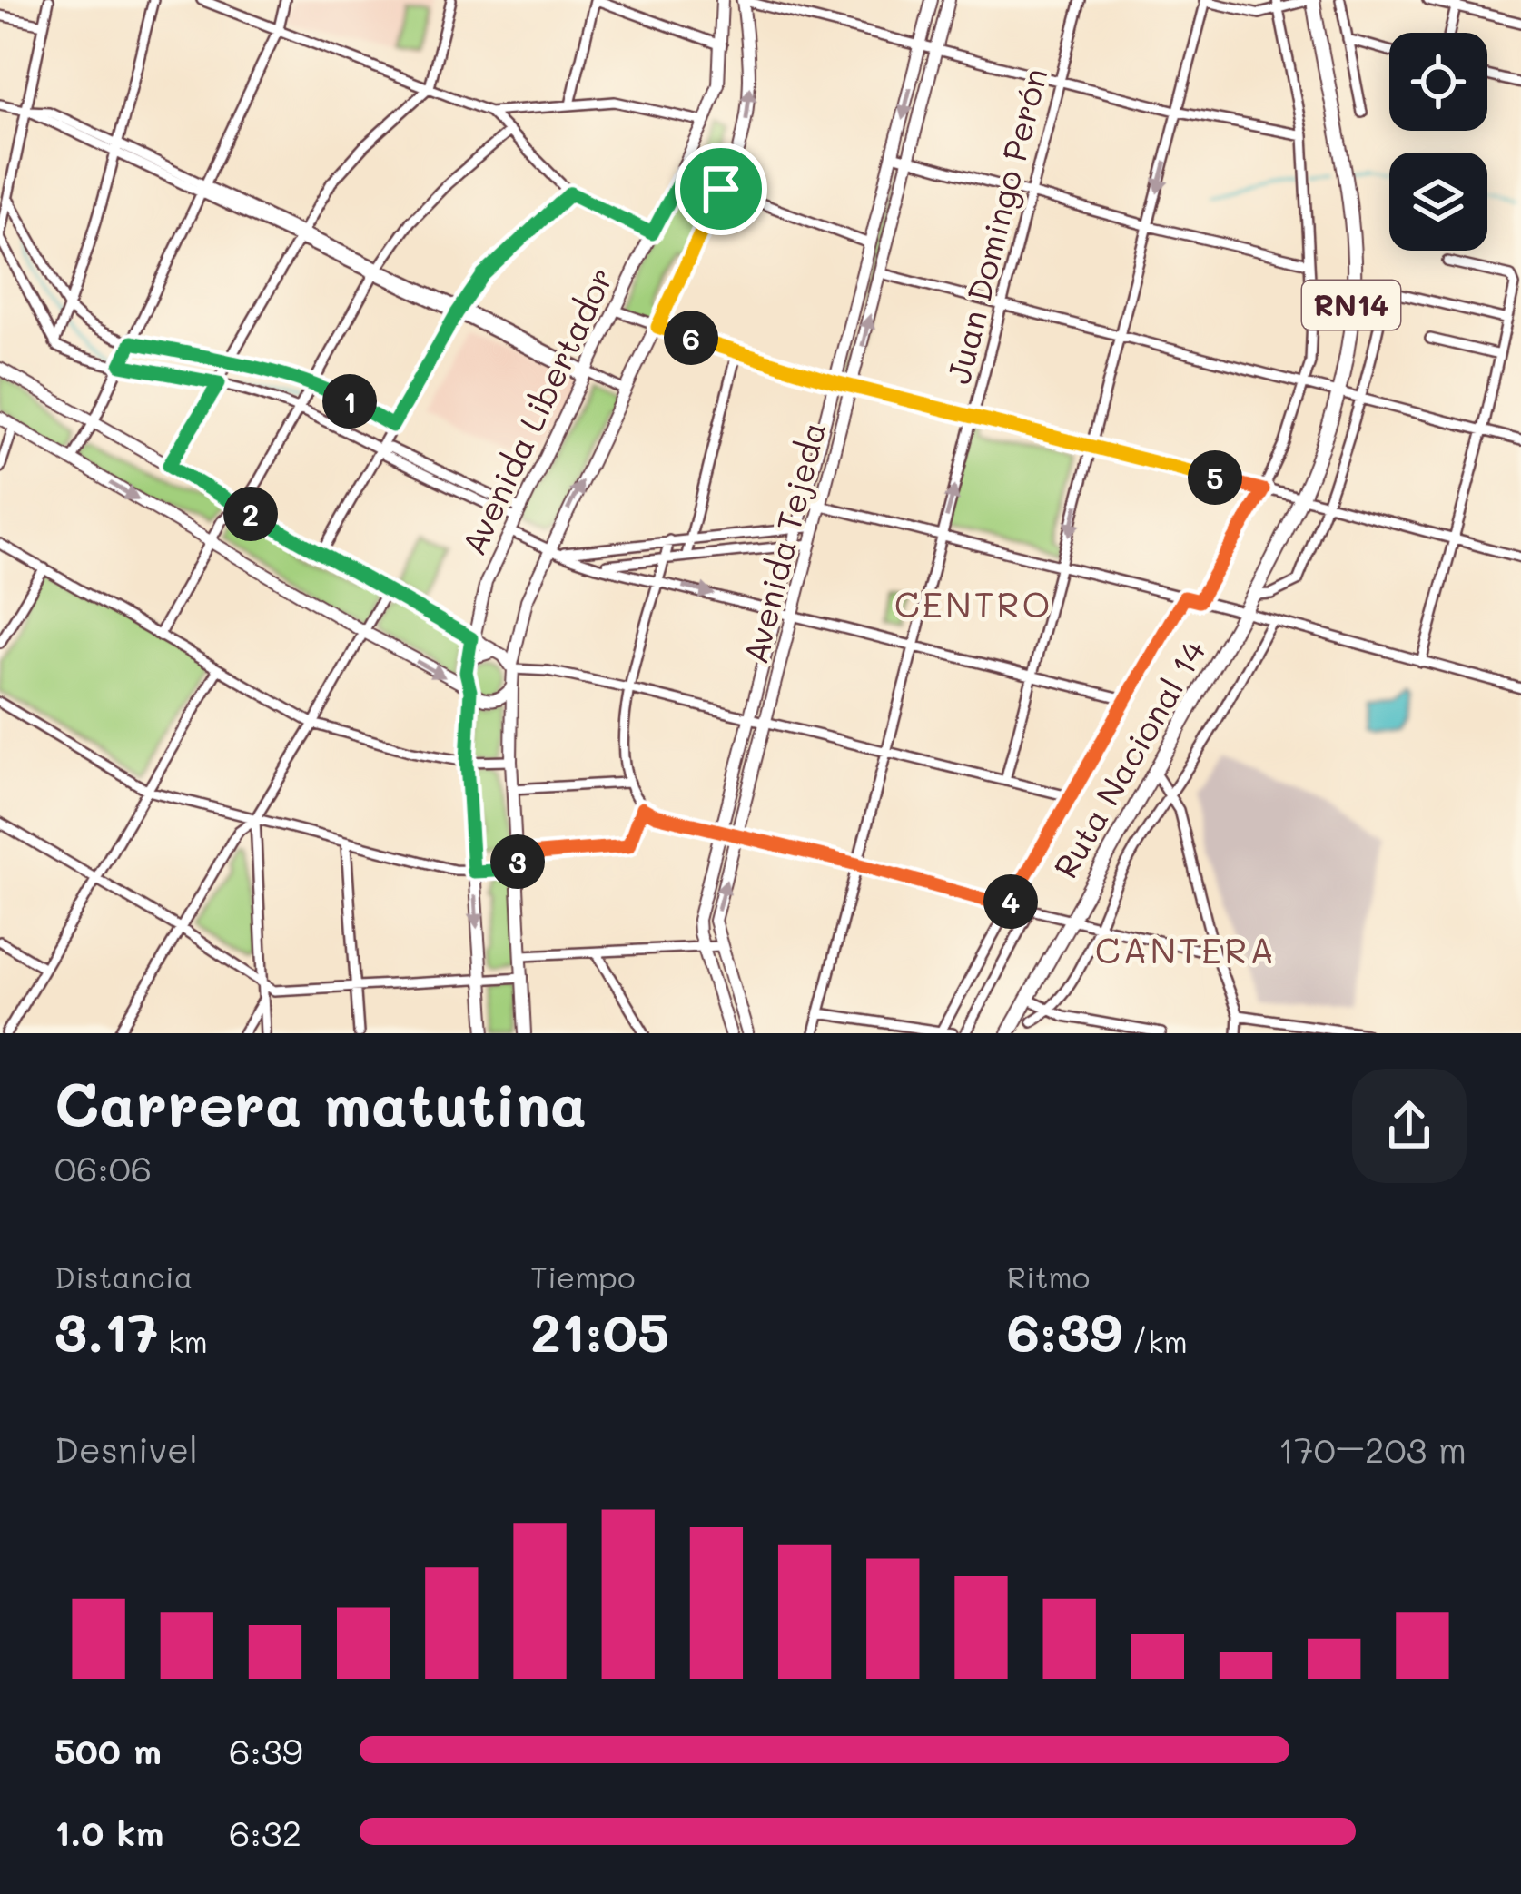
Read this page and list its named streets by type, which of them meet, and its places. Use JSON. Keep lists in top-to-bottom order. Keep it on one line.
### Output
{"streets":{"highway":["RN14","Ruta Nacional 14"],"main road":["Avenida Libertador","Avenida Tejeda"],"street":["Juan Domingo Perón"]},"districts":["CENTRO","CANTERA"],"page":{"pins":["6","1","5","2","3","4"],"heading":["Carrera matutina","06:06"],"stats":[["Distancia","3.17 km"],["Tiempo","21:05"],["Ritmo","6:39 /km"]],"chart":["Desnivel","170–203 m"],"list":[{"name":"500 m","note":"6:39"},{"name":"1.0 km","note":"6:32"}]}}
